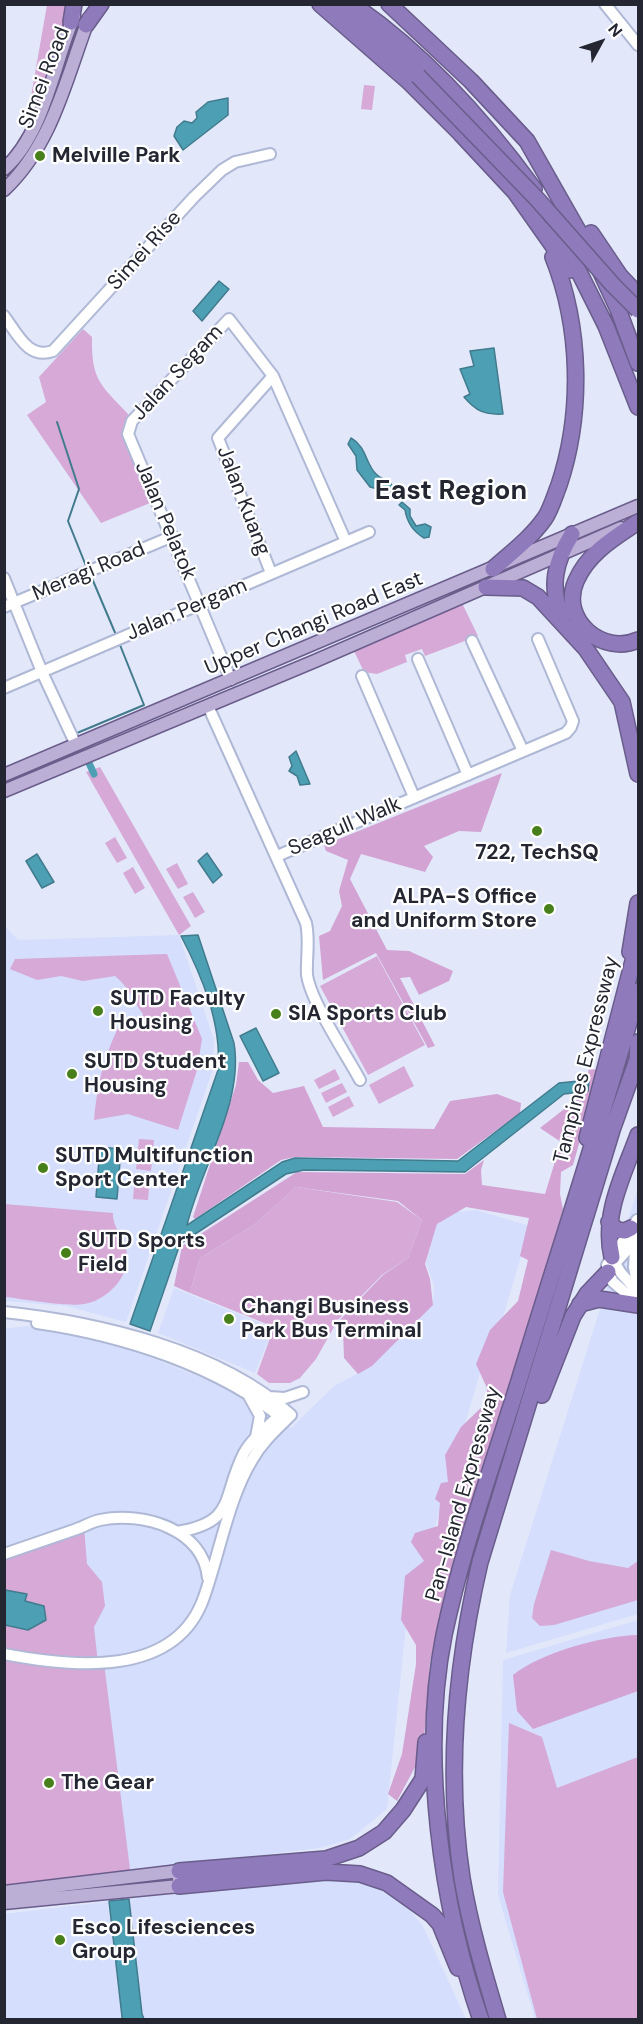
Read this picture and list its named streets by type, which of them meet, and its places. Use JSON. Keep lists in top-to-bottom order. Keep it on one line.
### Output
{"streets":{"highway":["Tampines Expressway","Pan-Island Expressway"],"main road":["Simei Road","Upper Changi Road East"],"street":["Simei Rise","Jalan Segam","Jalan Kuang","Jalan Pelatok","Meragi Road","Jalan Pergam","Seagull Walk"]},"crossings":[["Jalan Segam","Jalan Kuang"],["Jalan Segam","Jalan Pelatok"],["Jalan Kuang","Jalan Pergam"],["Jalan Pelatok","Meragi Road"],["Jalan Pelatok","Jalan Pergam"],["Jalan Pelatok","Upper Changi Road East"],["Upper Changi Road East","Seagull Walk"],["Tampines Expressway","Pan-Island Expressway"]],"districts":["East Region"],"places":["Melville Park","722, TechSQ","ALPA-S Office and Uniform Store","SUTD Faculty Housing","SIA Sports Club","SUTD Student Housing","SUTD Multifunction Sport Center","SUTD Sports Field","Changi Business Park Bus Terminal","The Gear","Esco Lifesciences Group"],"north":"top right"}
